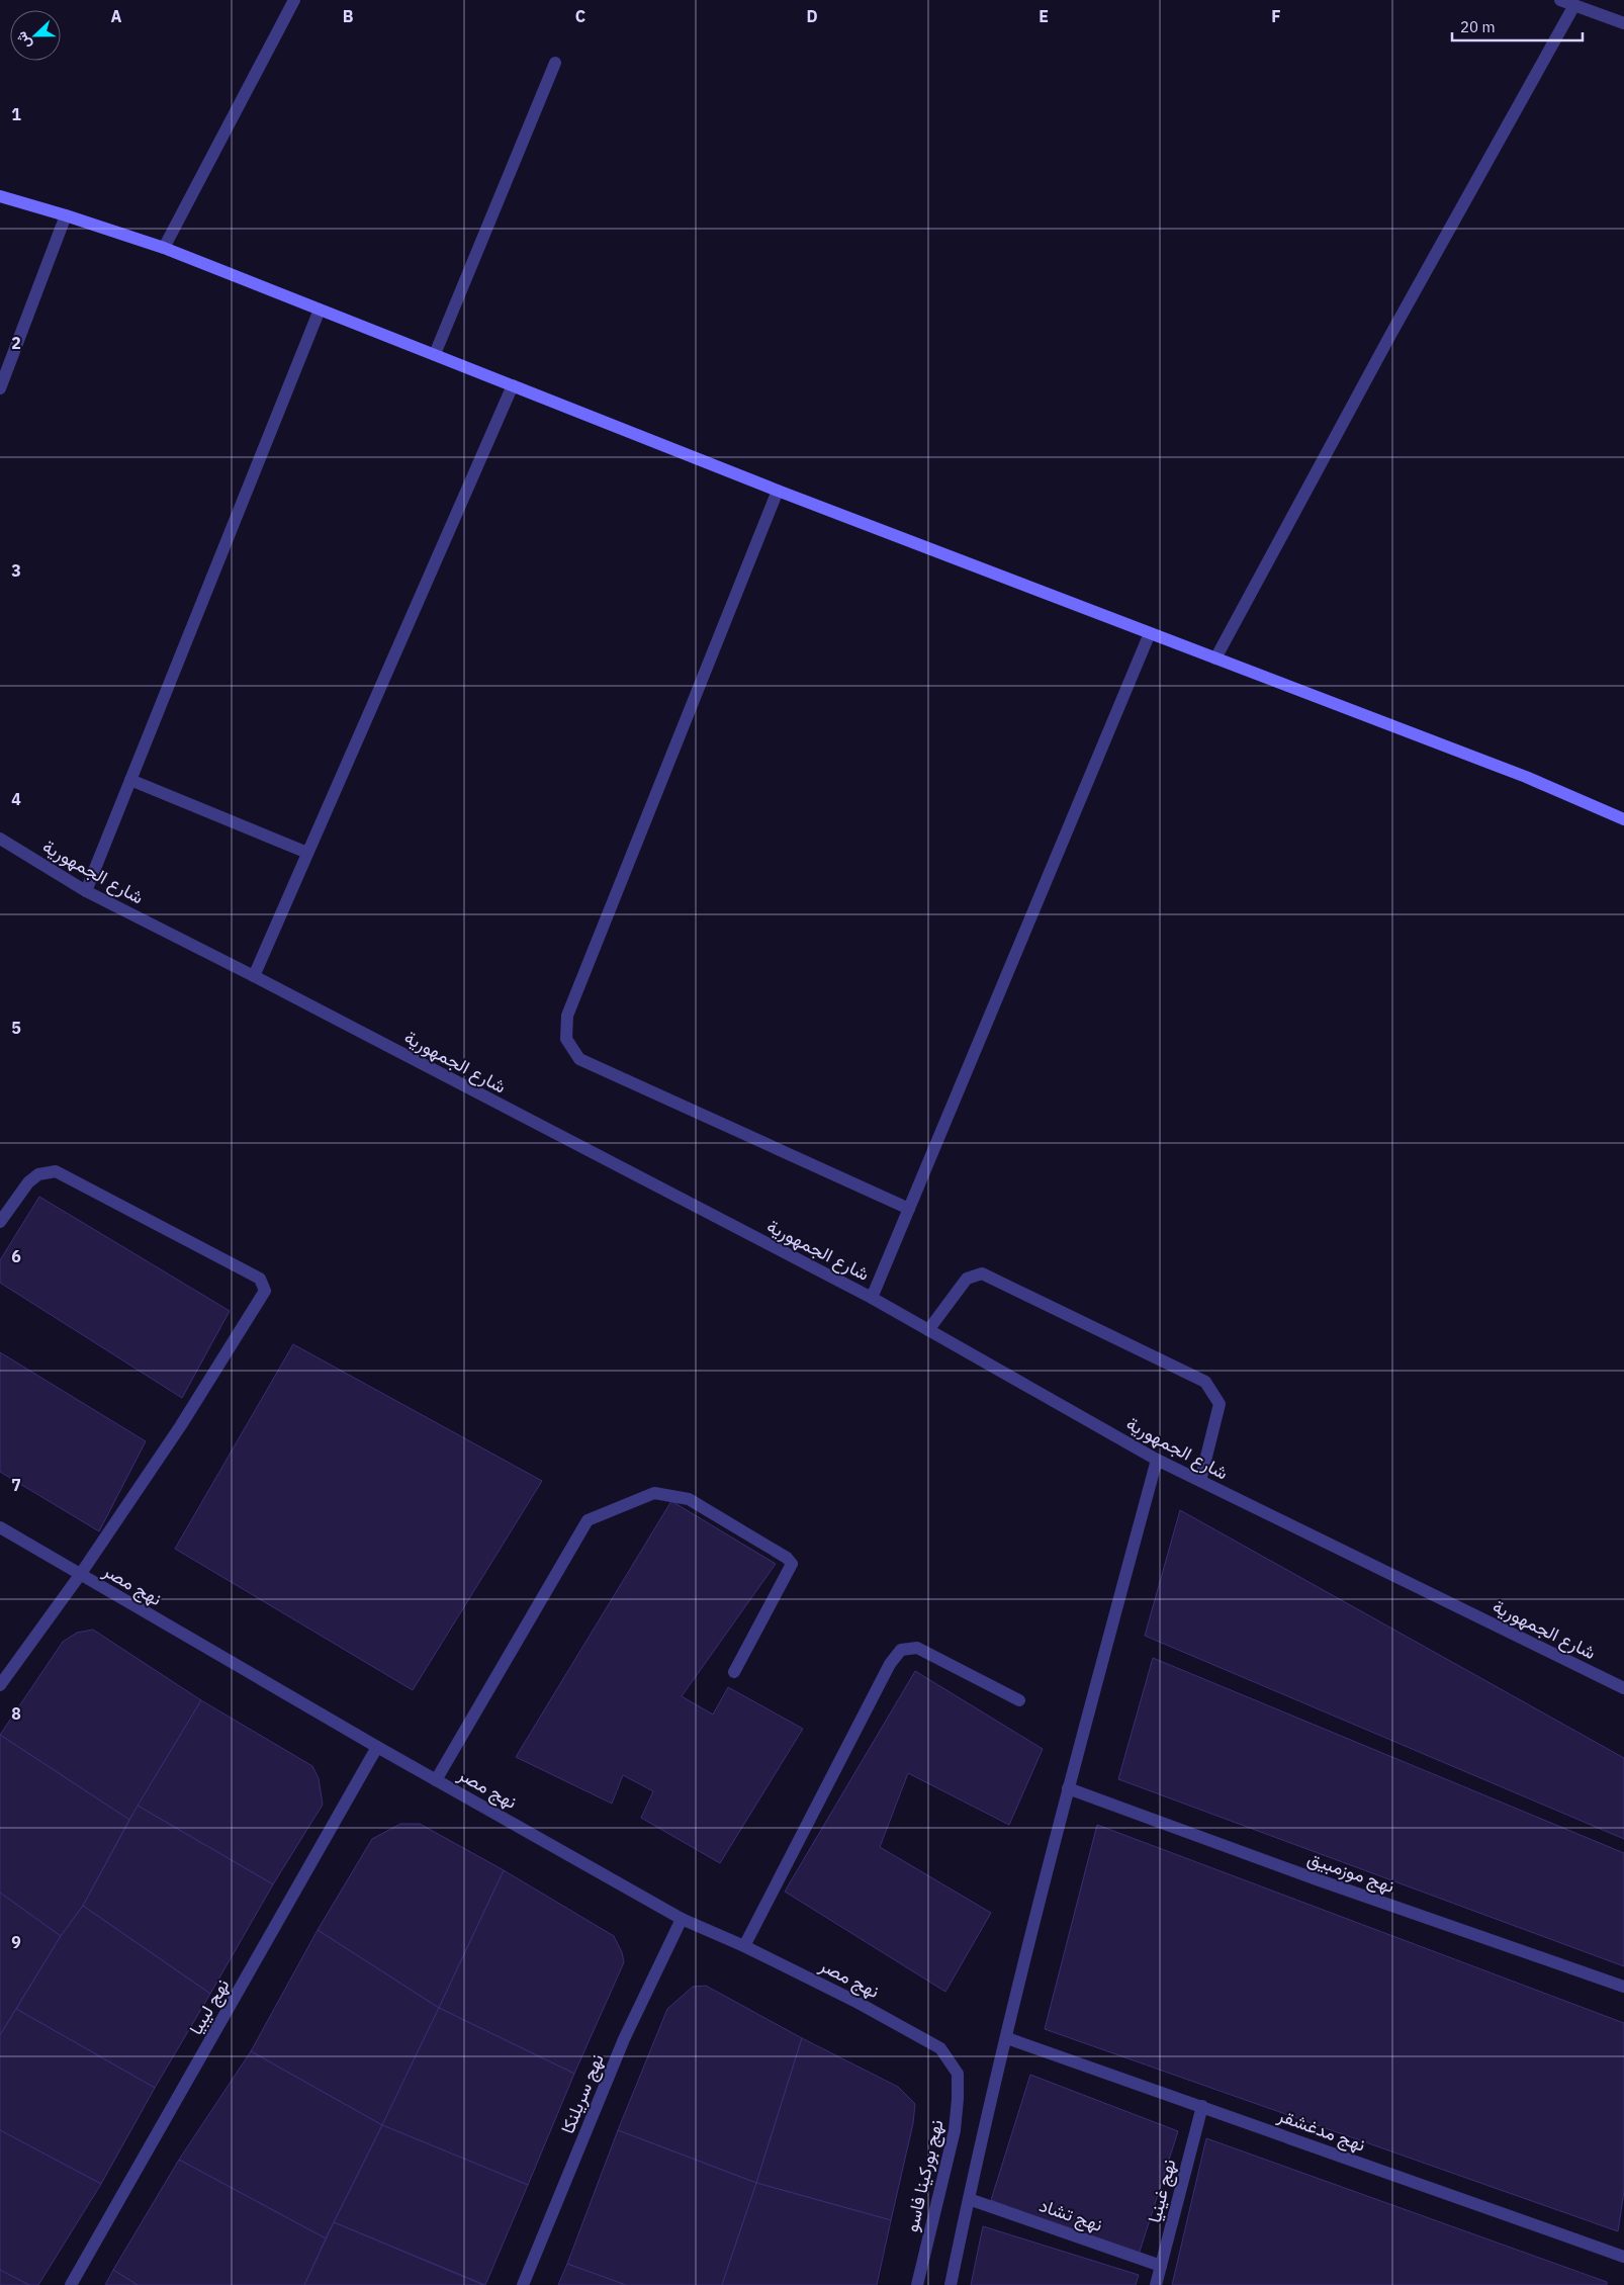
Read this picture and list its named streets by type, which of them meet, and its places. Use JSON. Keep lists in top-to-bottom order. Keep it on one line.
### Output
{"streets":{"street":["شارع الجمهورية","نهج مصر","نهج موزمبيق","نهج ليبيا","نهج سريلنكا","نهج مدغشقر","نهج بوركينا فاسو","نهج غينيا","نهج تشاد"]},"crossings":[["نهج مصر","نهج ليبيا"],["نهج مصر","نهج سريلنكا"],["نهج مصر","نهج بوركينا فاسو"],["نهج مدغشقر","نهج غينيا"],["نهج غينيا","نهج تشاد"]],"scale_bar":"20 m","north":"left","grid":{"columns":["A","B","C","D","E","F"],"rows":["1","2","3","4","5","6","7","8","9"]}}
